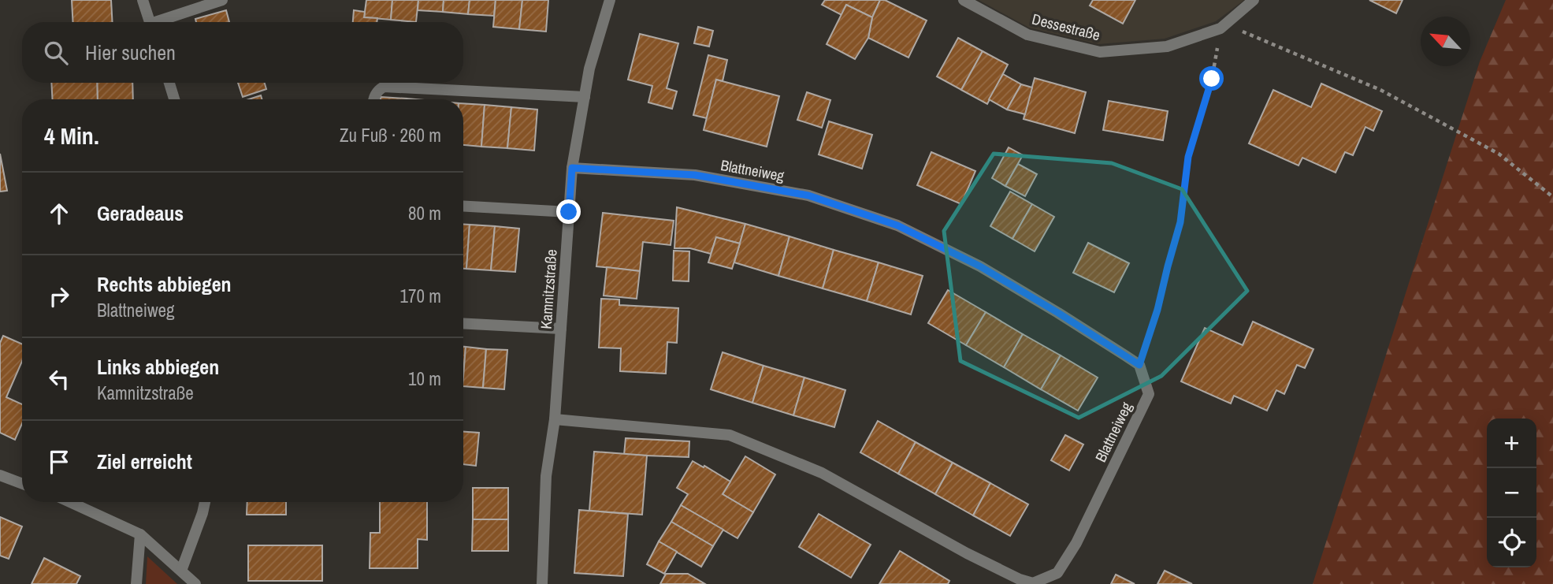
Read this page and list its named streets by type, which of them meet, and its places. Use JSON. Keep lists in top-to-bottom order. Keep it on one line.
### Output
{"streets":{"street":["Dessestraße","Blattneiweg","Kamnitzstraße"]},"crossings":[["Blattneiweg","Kamnitzstraße"]],"north":"top left","page":{"search":"Hier suchen","heading":["4 Min.","Zu Fuß · 260 m"],"list":[["Geradeaus","80 m"],["Rechts abbiegen","Blattneiweg","170 m"],["Links abbiegen","Kamnitzstraße","10 m"],"Ziel erreicht"],"map_buttons":["+","−"]}}
